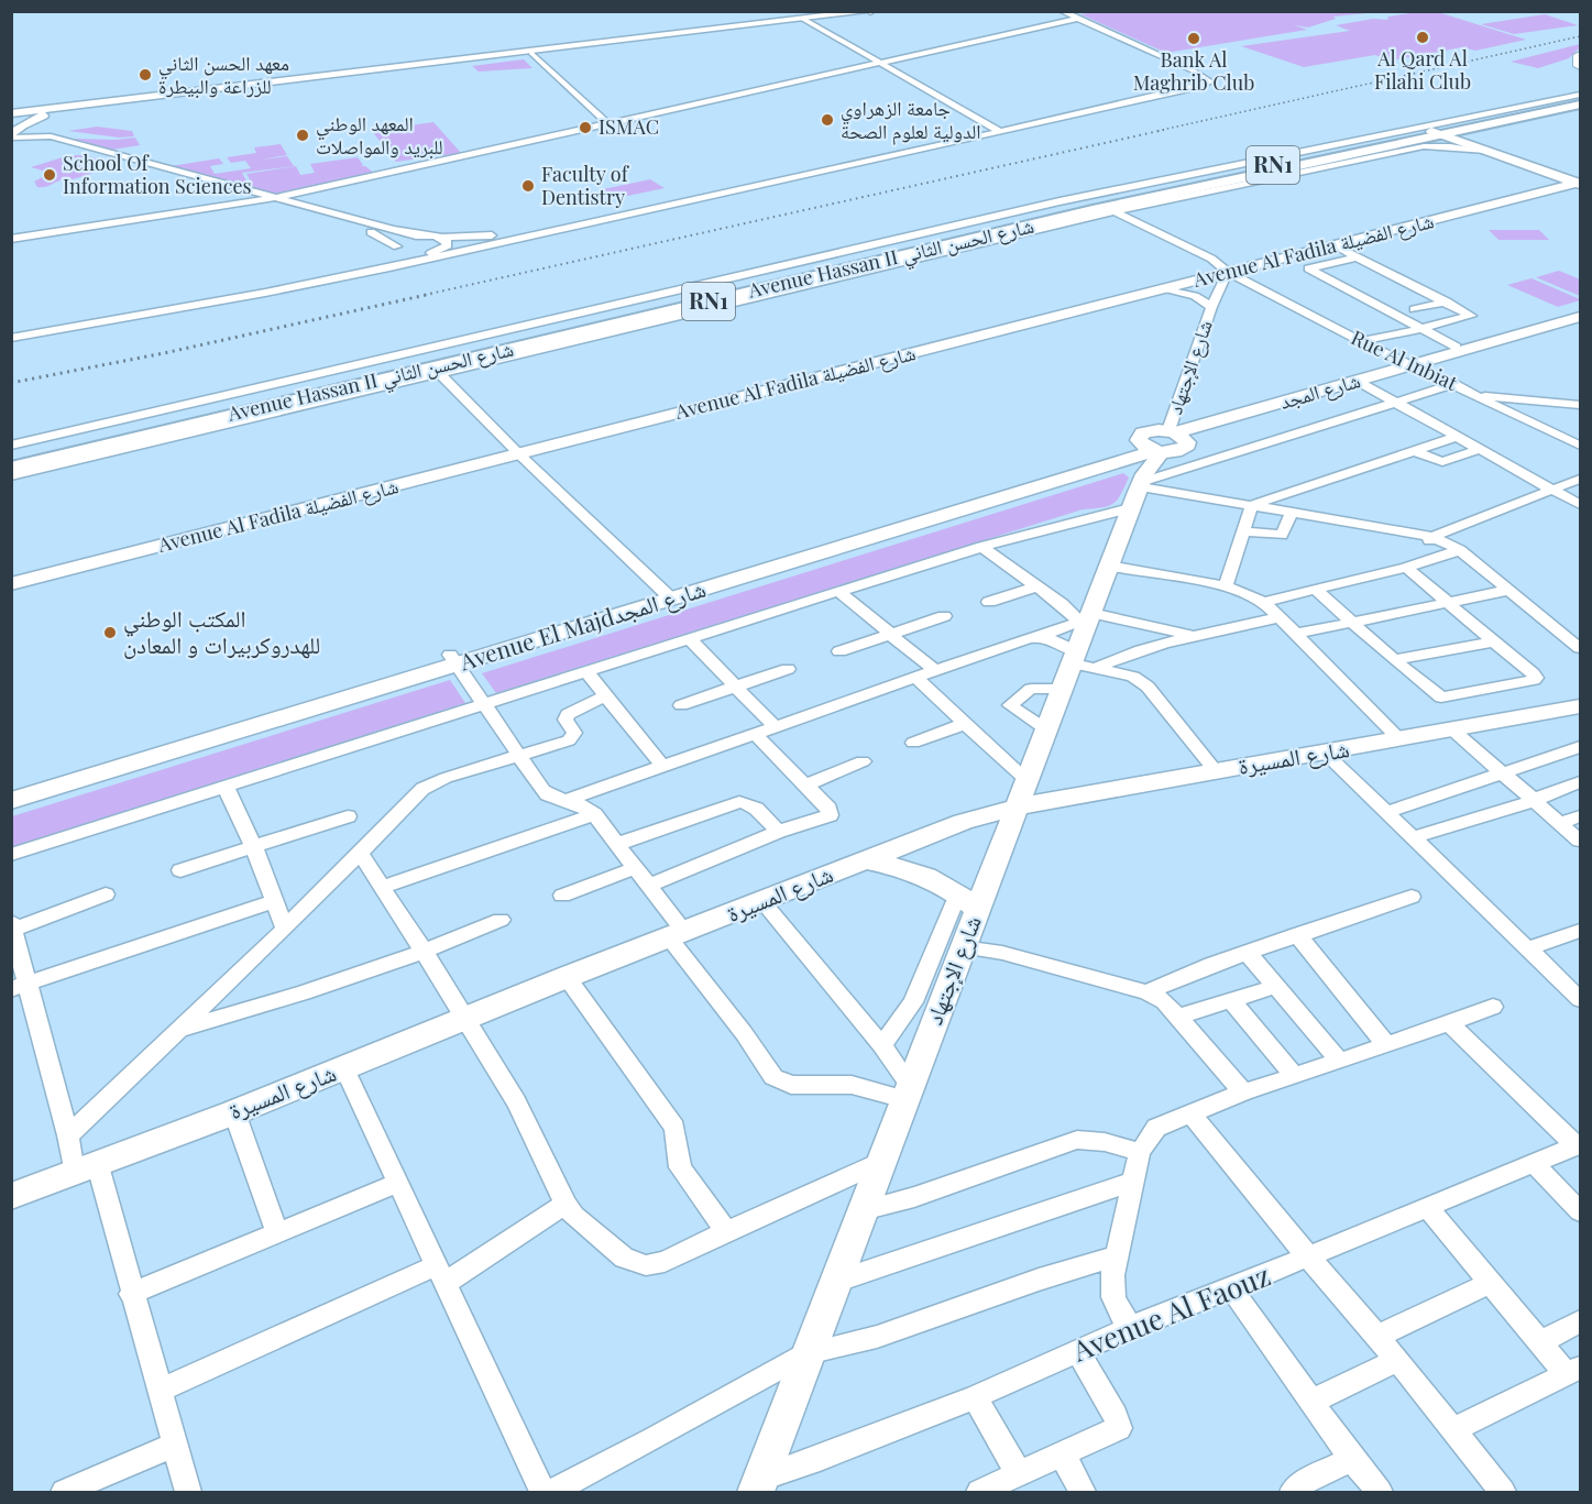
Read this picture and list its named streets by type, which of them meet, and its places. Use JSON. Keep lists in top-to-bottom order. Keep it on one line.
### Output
{"streets":{"main road":["RN1","Avenue Hassan II شارع الحسن الثاني"],"street":["Avenue Al Fadila شارع الفضيلة","Rue Al Inbiat","شارع الإجتهاد","شارع المجد","Avenue El Majdشارع المجد","شارع المسيرة","Avenue Al Faouz"]},"crossings":[["Avenue Al Fadila شارع الفضيلة","Rue Al Inbiat"],["Avenue Al Fadila شارع الفضيلة","شارع الإجتهاد"],["Avenue Hassan II شارع الحسن الثاني","Rue Al Inbiat"],["Rue Al Inbiat","شارع الإجتهاد"],["Rue Al Inbiat","شارع المجد"],["شارع الإجتهاد","شارع المجد"],["شارع الإجتهاد","Avenue El Majdشارع المجد"],["شارع الإجتهاد","شارع المسيرة"],["شارع الإجتهاد","Avenue Al Faouz"],["شارع المجد","Avenue El Majdشارع المجد"]],"places":["Al Qard Al Filahi Club","Bank Al Maghrib Club","معهد الحسن الثاني للزراعة والبيطرة","جامعة الزهراوي الدولية لعلوم الصحة","ISMAC","المعهد الوطني للبريد والمواصلات","School Of Information Sciences","Faculty of Dentistry","المكتب الوطني للهدروكربيرات و المعادن"]}
